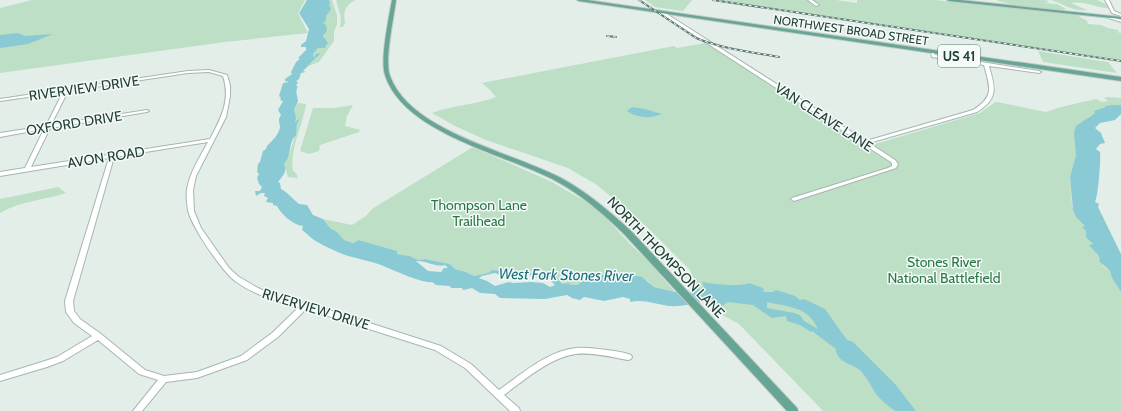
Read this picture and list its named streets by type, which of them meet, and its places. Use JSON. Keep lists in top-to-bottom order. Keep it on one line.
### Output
{"streets":{"main road":["NORTHWEST BROAD STREET","US 41","NORTH THOMPSON LANE"],"street":["RIVERVIEW DRIVE","VAN CLEAVE LANE","OXFORD DRIVE","AVON ROAD"]},"crossings":[["NORTHWEST BROAD STREET","VAN CLEAVE LANE"],["RIVERVIEW DRIVE","AVON ROAD"]],"water":["West Fork Stones River"],"parks":["Thompson Lane Trailhead","Stones River National Battlefield"]}
